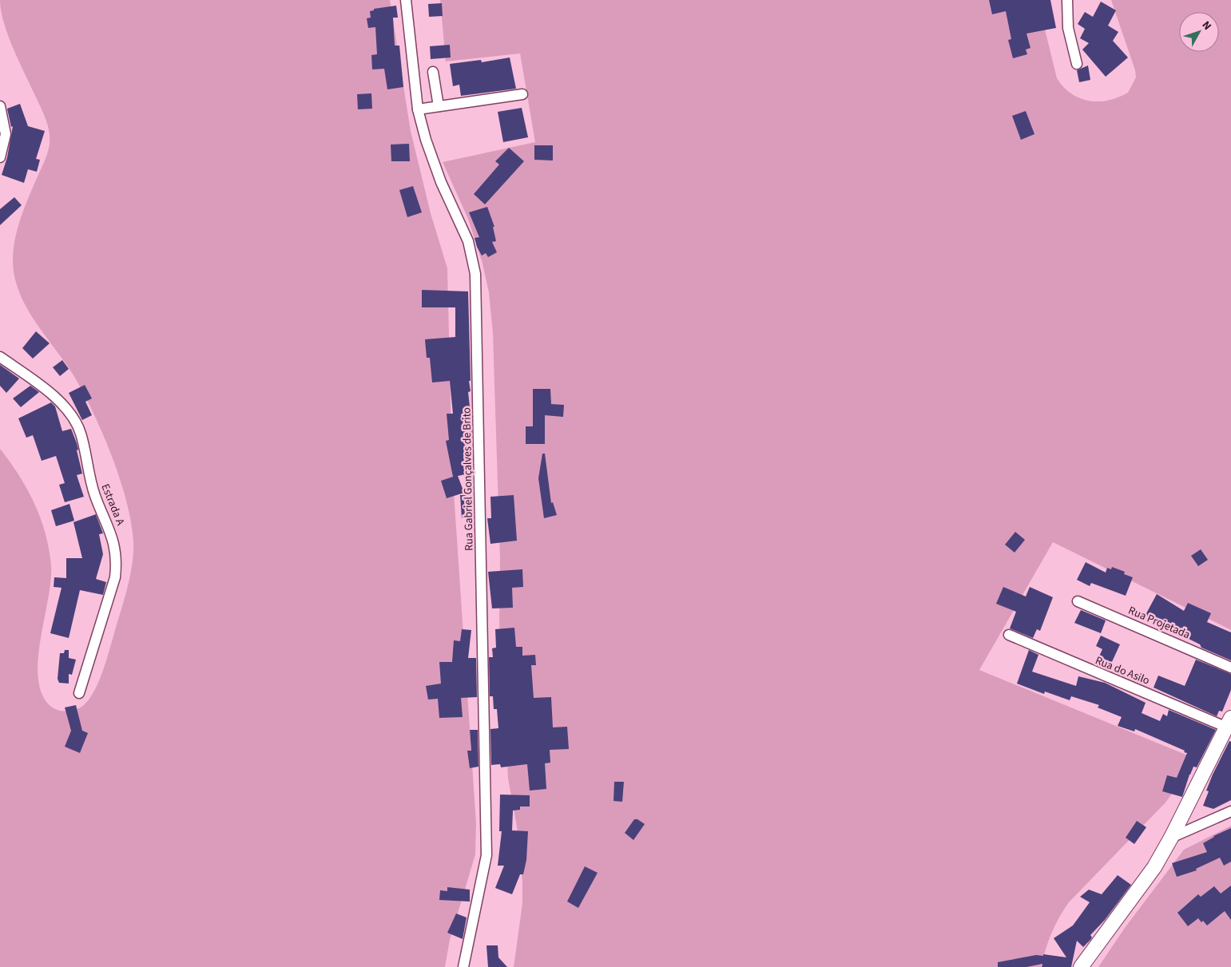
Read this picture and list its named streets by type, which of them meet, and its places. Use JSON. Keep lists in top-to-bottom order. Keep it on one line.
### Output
{"streets":{"street":["Rua Gabriel Gonçalves de Brito","Estrada A","Rua Projetada","Rua do Asilo"]},"north":"top right"}
